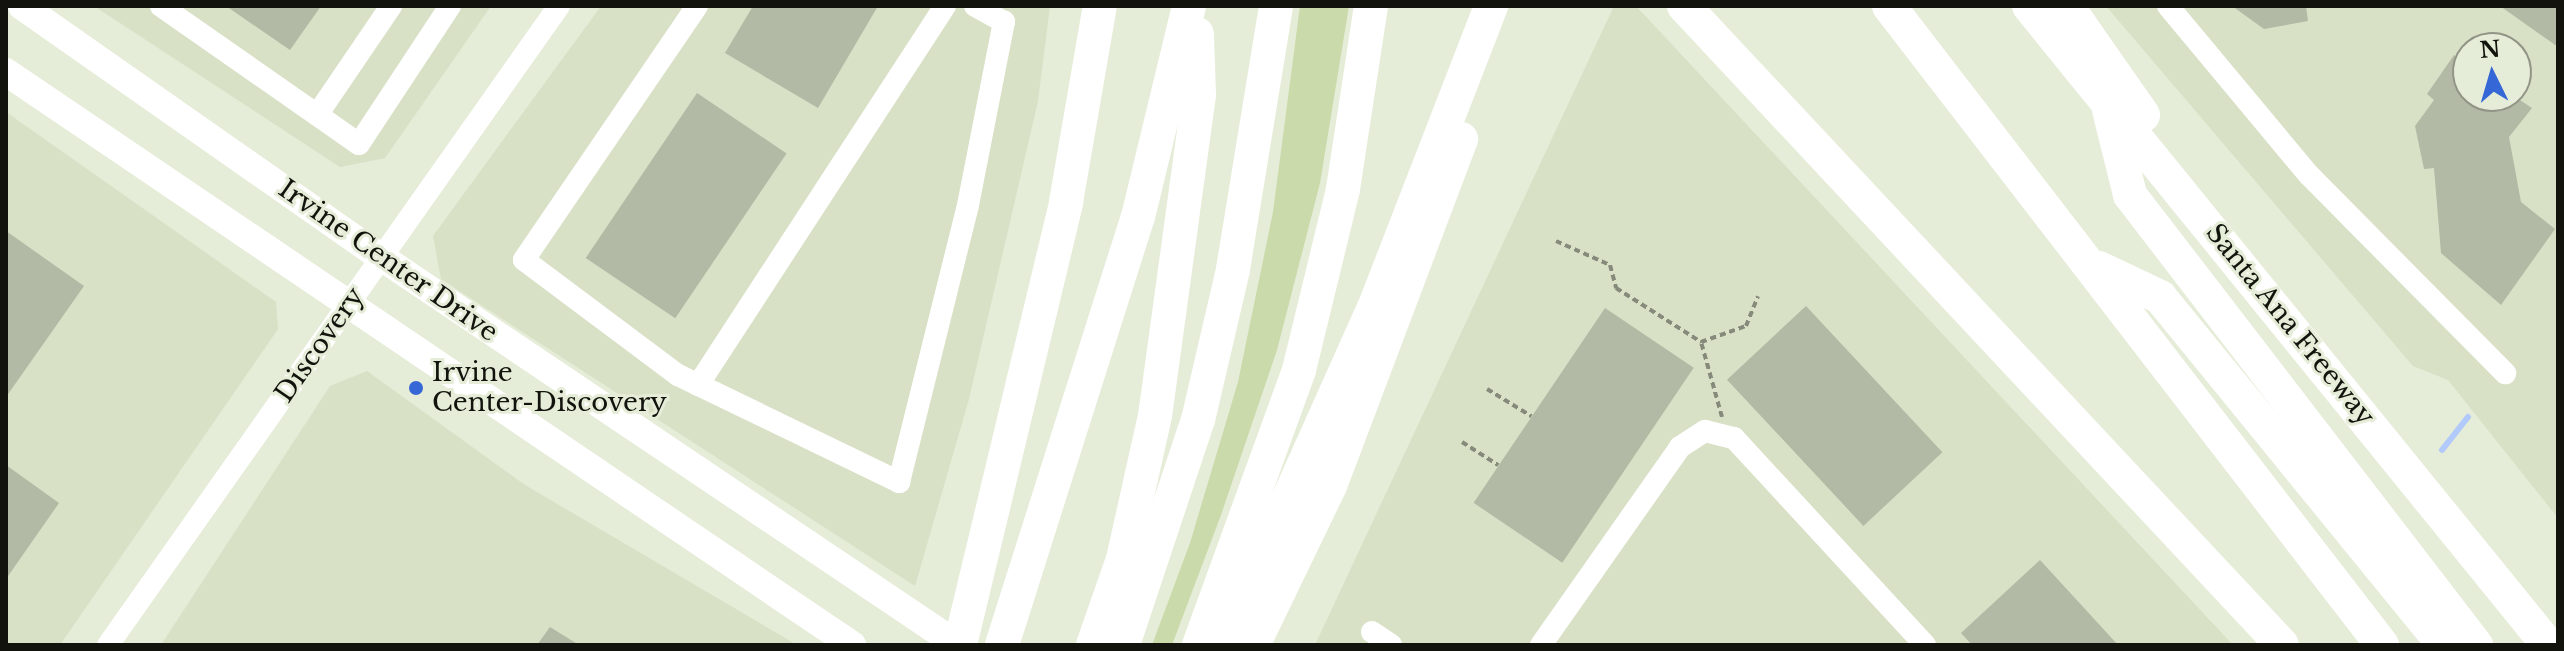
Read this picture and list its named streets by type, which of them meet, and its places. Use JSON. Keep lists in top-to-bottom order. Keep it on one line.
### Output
{"streets":{"highway":["Santa Ana Freeway"],"main road":["Irvine Center Drive"],"street":["Discovery"]},"crossings":[["Irvine Center Drive","Discovery"]],"places":["Irvine Center-Discovery"],"north":"top"}
